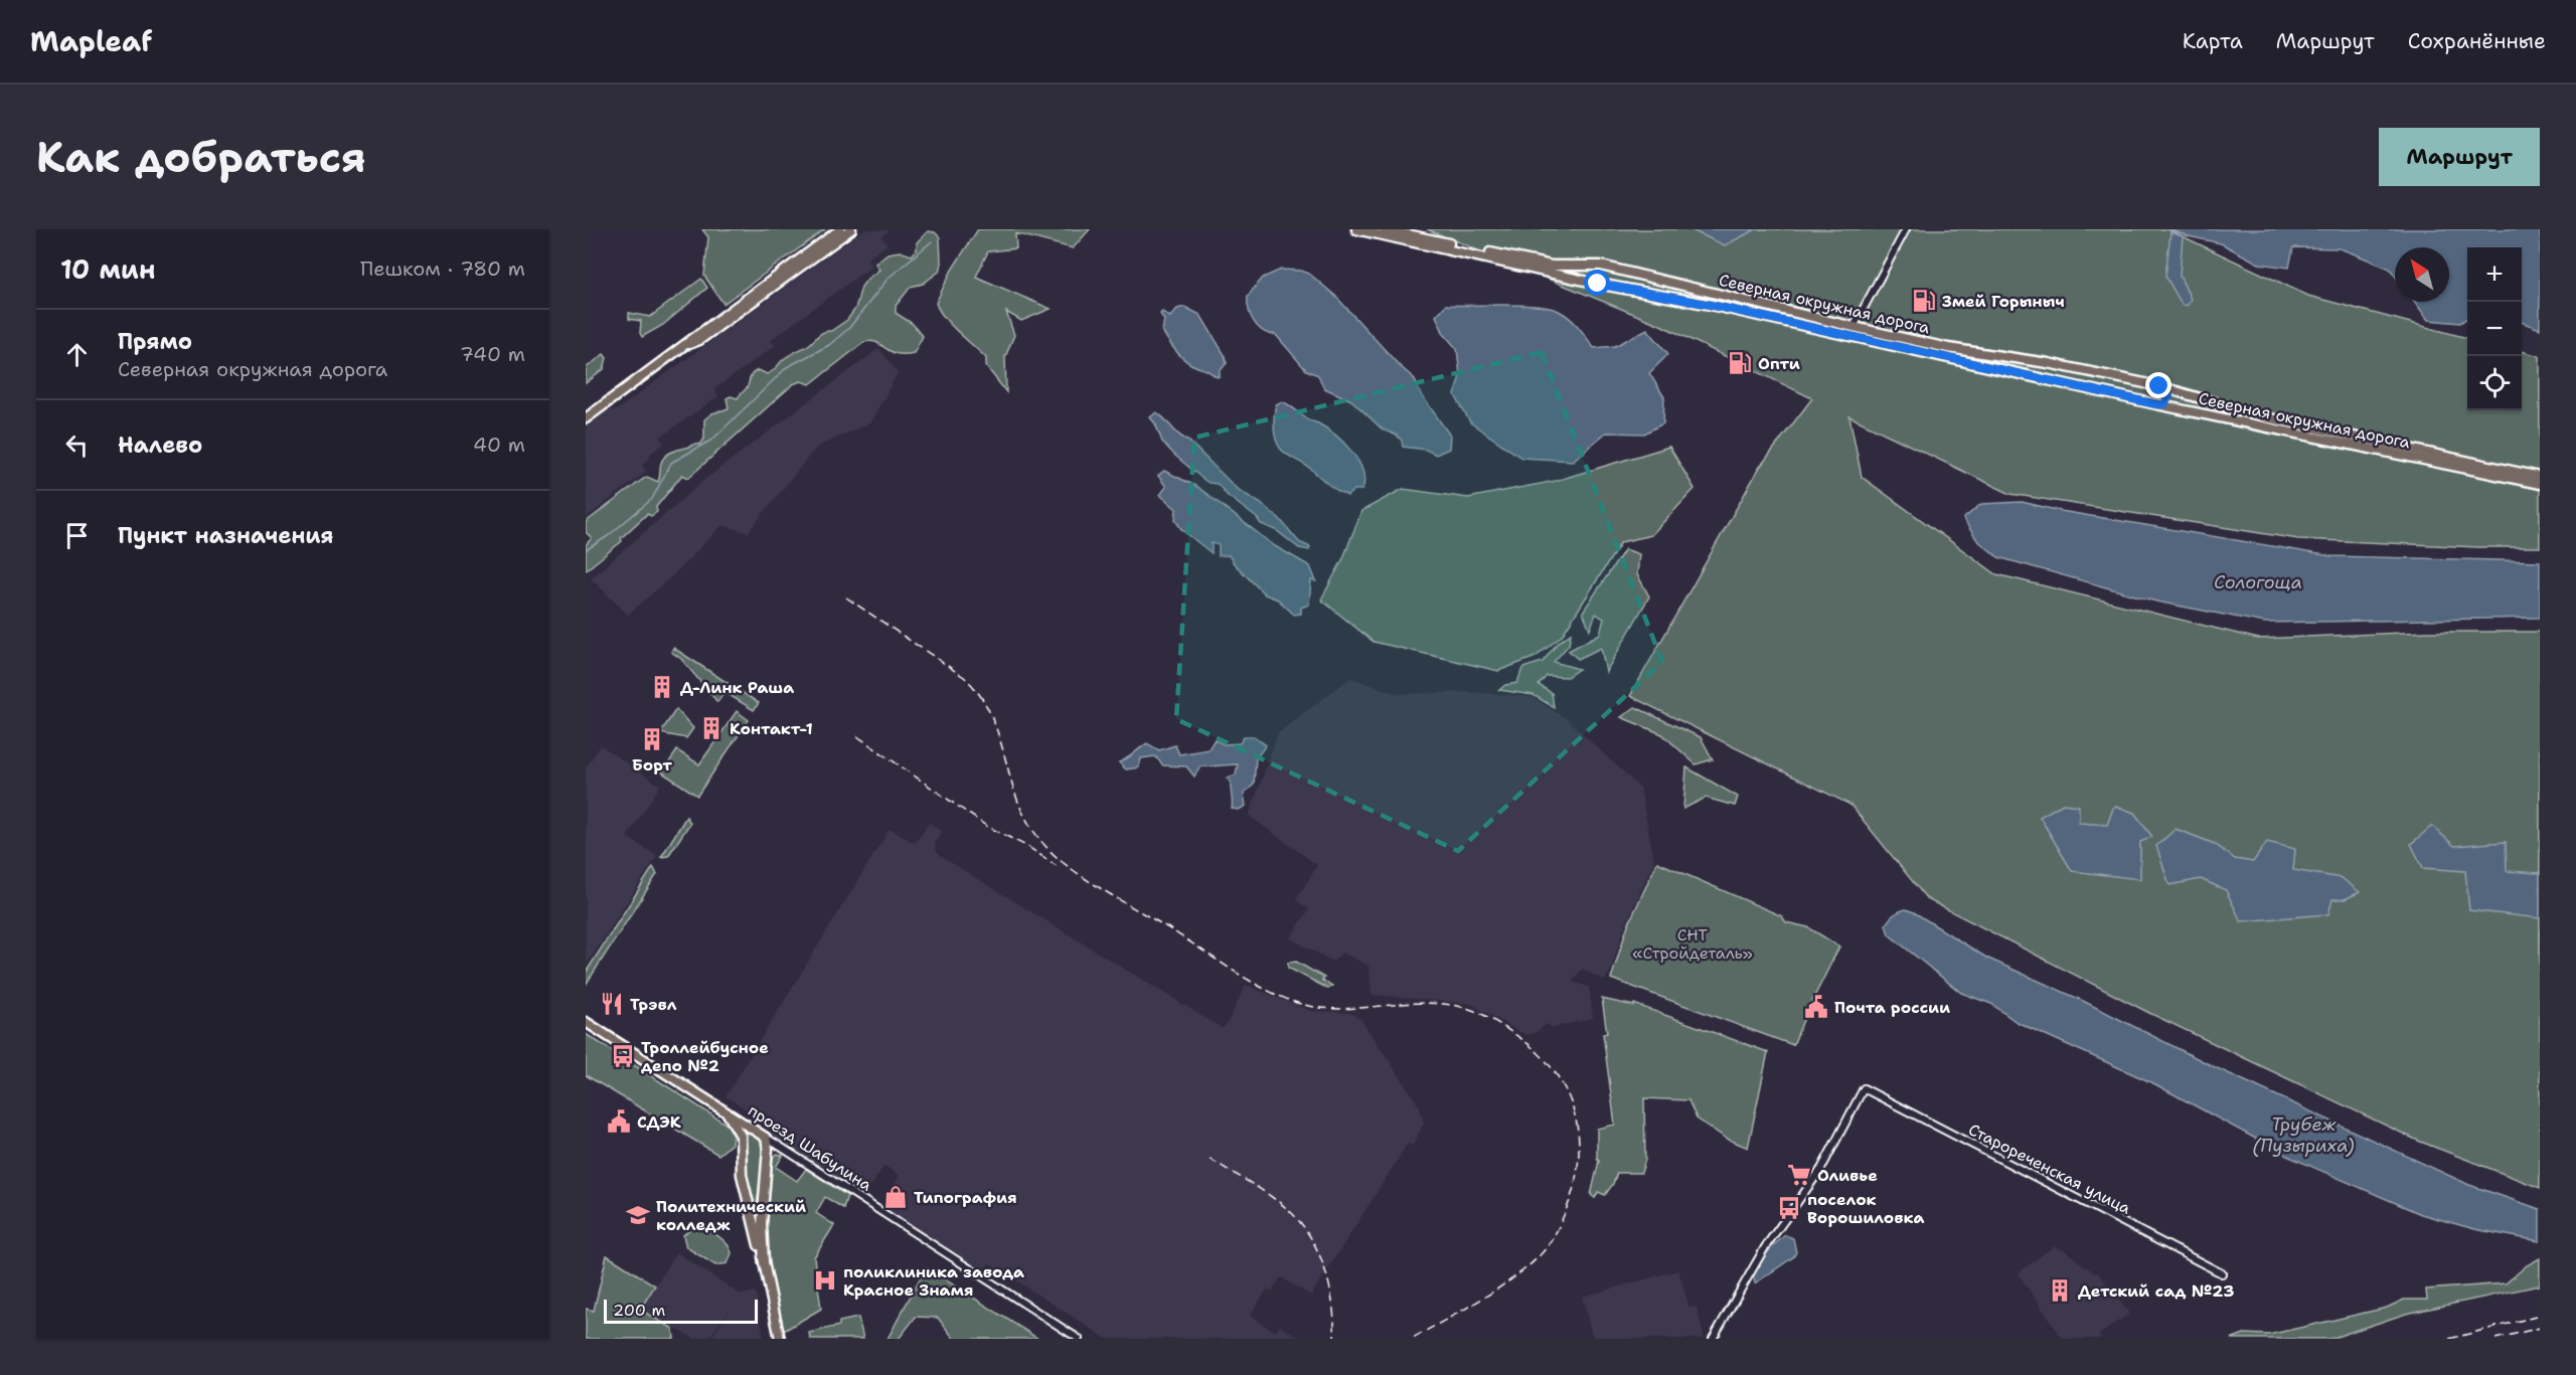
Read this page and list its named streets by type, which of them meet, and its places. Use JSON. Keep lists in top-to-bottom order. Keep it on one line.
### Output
{"streets":{"main road":["Северная окружная дорога","проезд Шабулина"],"street":["Старореченская улица"]},"water":["Сологоща","Трубеж (Пузыриха)"],"parks":["СНТ «Стройдеталь»"],"places":{"fuel station":["Змей Горыныч","Опти"],"building":["Д-Линк Раша","Контакт-1","Борт","Детский сад №23"],"restaurant":["Трэвл"],"public building":["Почта россии","СДЭК"],"bus stop":["Троллейбусное депо №2","поселок Ворошиловка"],"supermarket":["Оливье"],"shop":["Типография"],"school or university":["Политехнический колледж"],"hospital":["поликлиника завода Красное Знамя"]},"scale_bar":"200 m","north":"top left","page":{"header":"Mapleaf","nav":["Карта","Маршрут","Сохранённые"],"buttons":"Маршрут","title":"Как добраться","heading":["10 мин","Пешком · 780 m"],"map_buttons":["+","−"],"list":[["Прямо","Северная окружная дорога","740 m"],["Налево","40 m"],"Пункт назначения"],"scale":"200 m"}}
